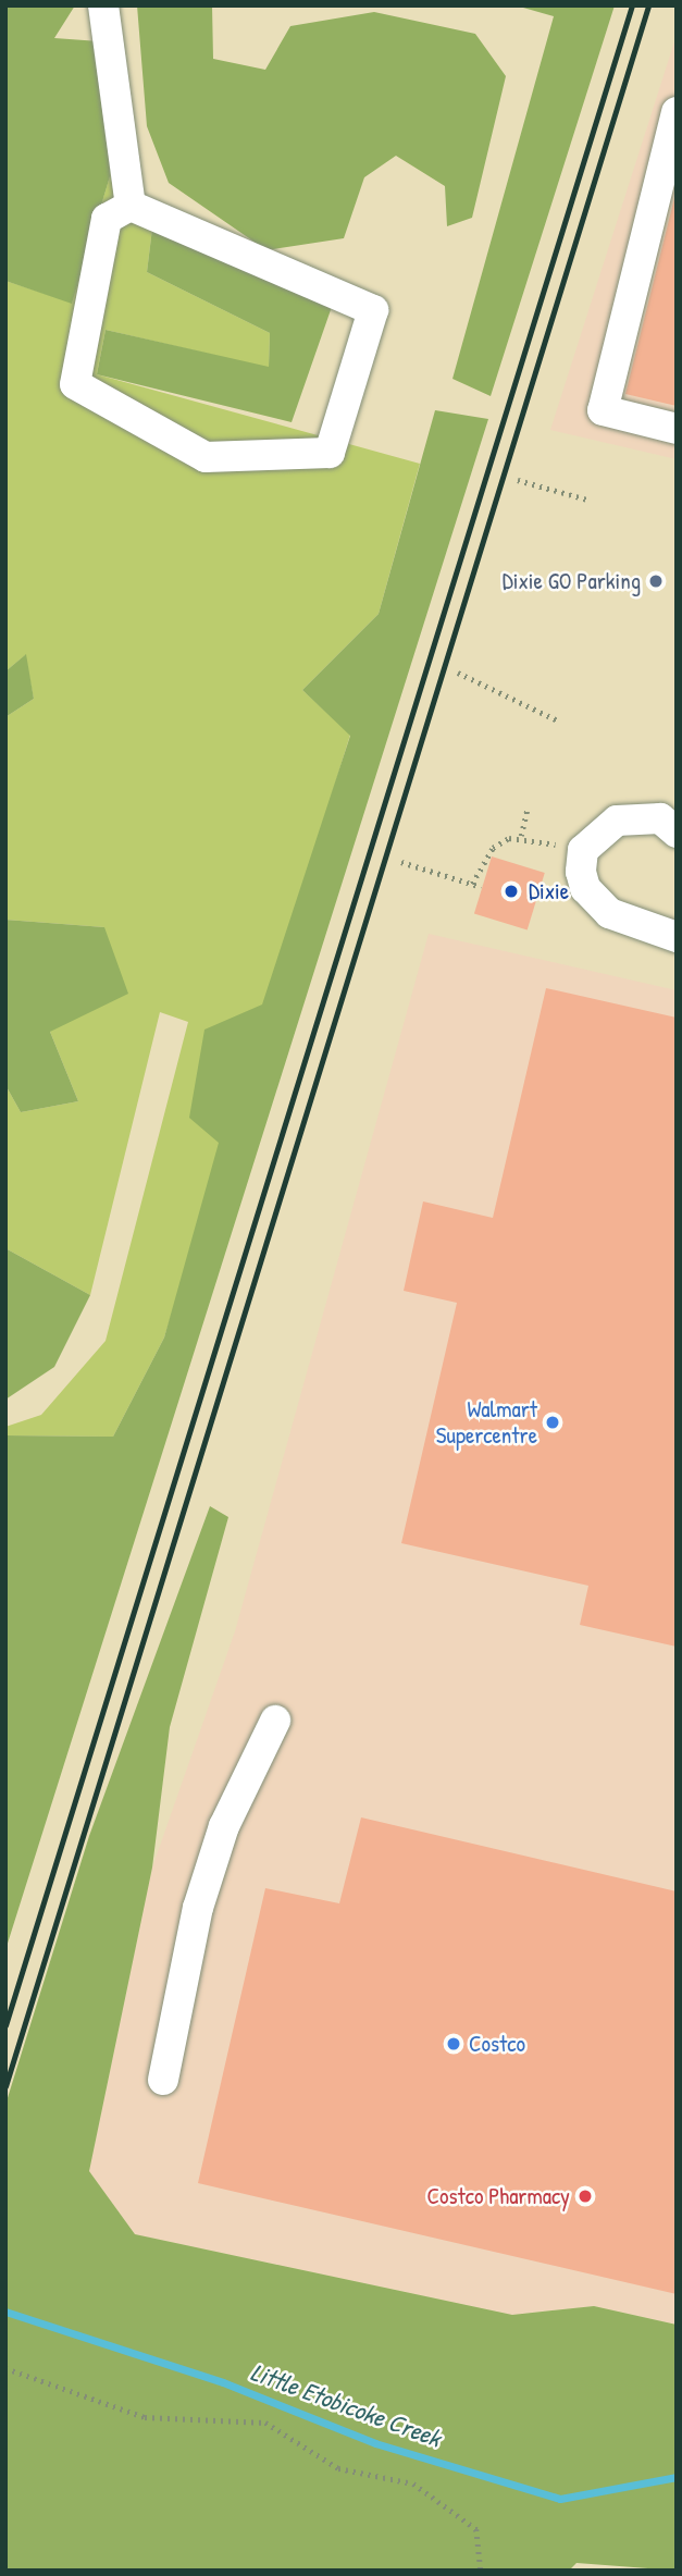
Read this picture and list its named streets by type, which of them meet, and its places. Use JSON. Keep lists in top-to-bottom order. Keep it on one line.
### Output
{"water":["Little Etobicoke Creek"],"places":["Dixie GO Parking","Dixie","Walmart Supercentre","Costco","Costco Pharmacy"]}
